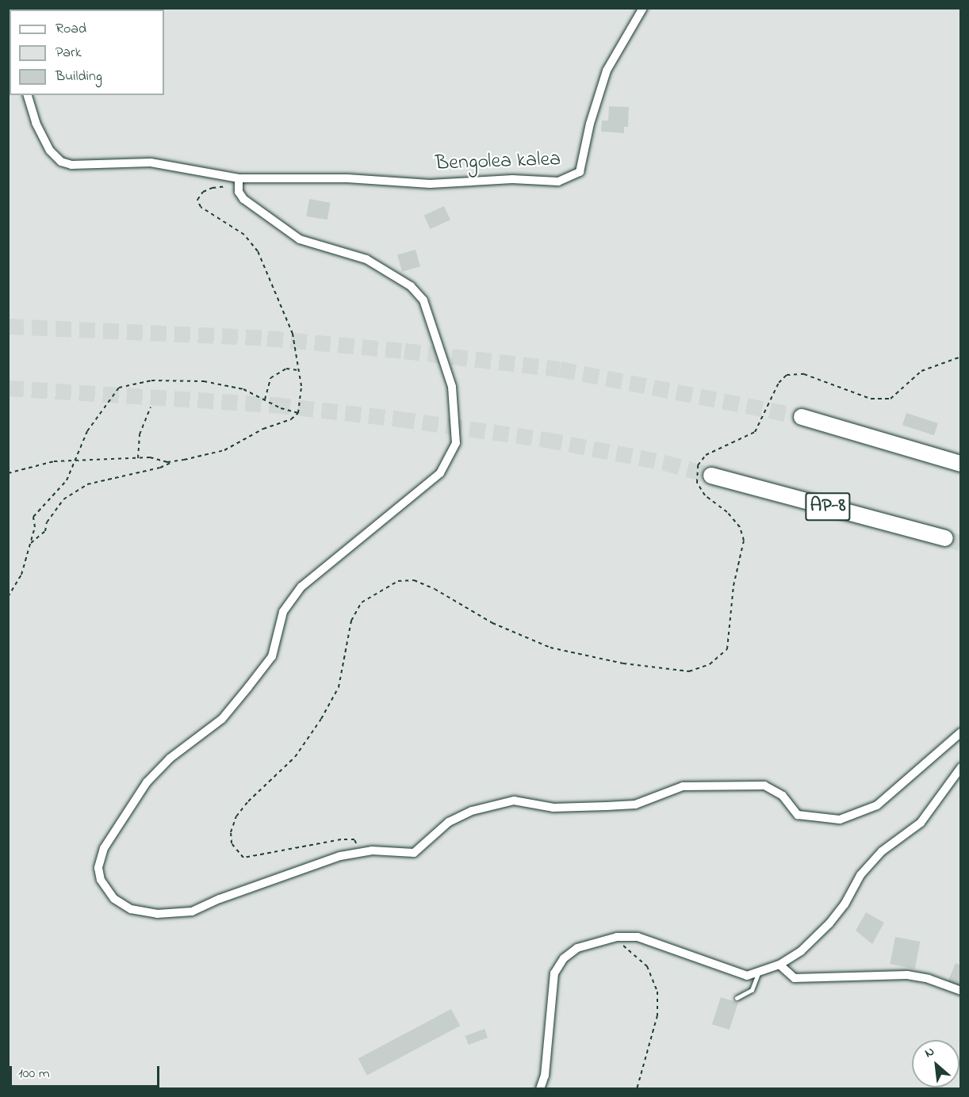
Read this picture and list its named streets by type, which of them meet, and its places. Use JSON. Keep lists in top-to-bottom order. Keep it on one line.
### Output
{"streets":{"highway":["AP-8"],"street":["Bengolea kalea"]},"legend":["Road","Park","Building"],"scale_bar":"100 m","north":"top left"}
